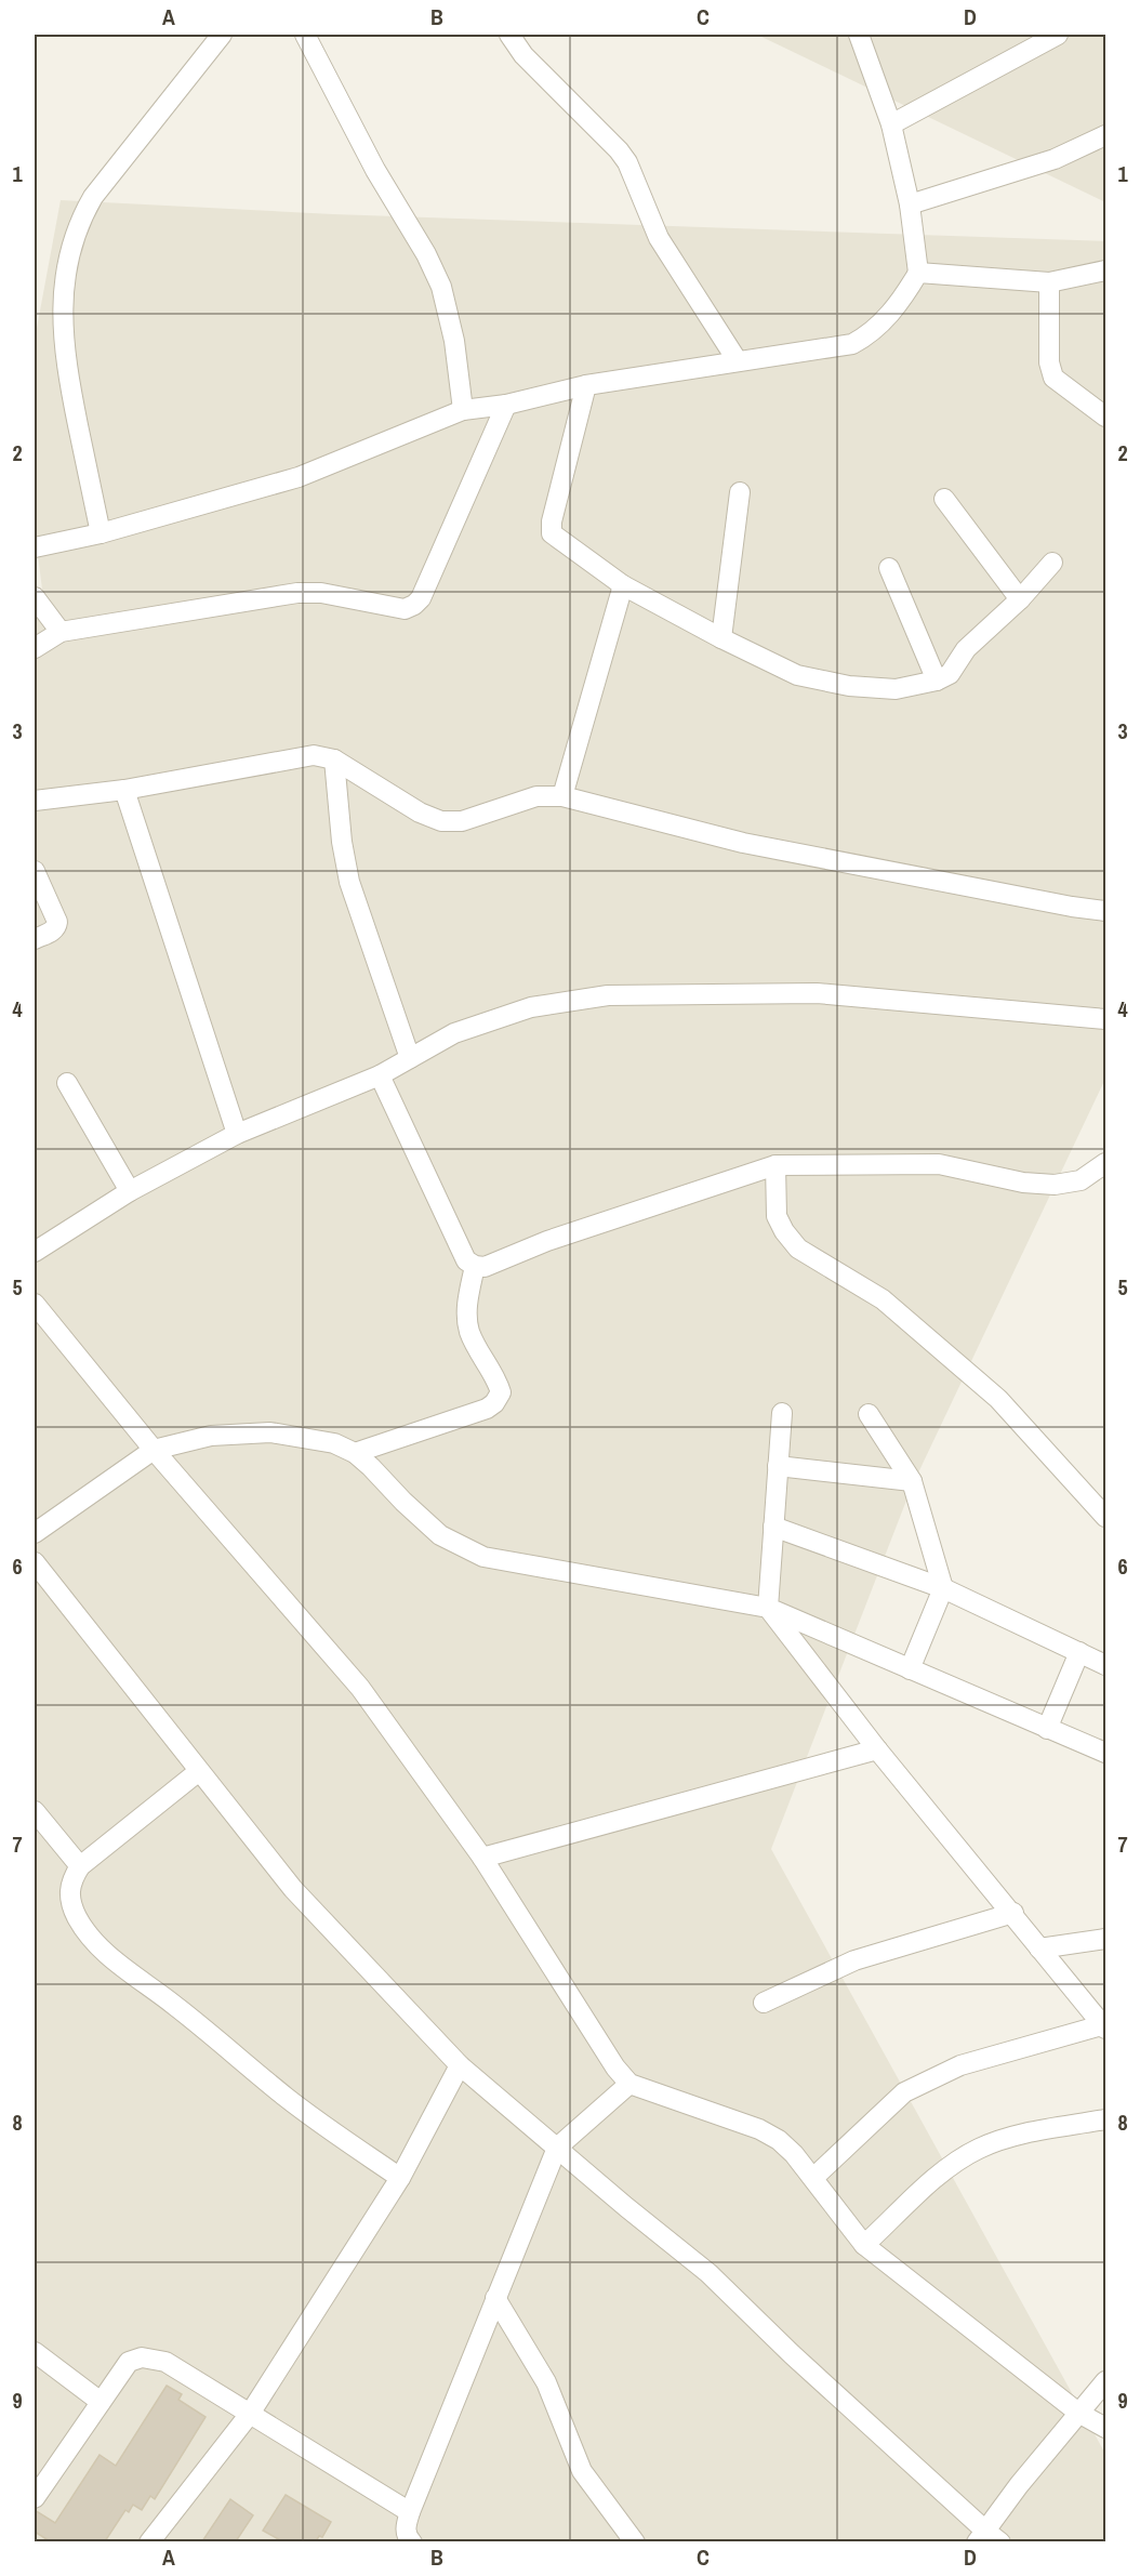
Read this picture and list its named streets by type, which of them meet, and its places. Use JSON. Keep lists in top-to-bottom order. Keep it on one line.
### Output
{"grid":{"columns":["A","B","C","D"],"rows":["1","2","3","4","5","6","7","8","9"]}}
